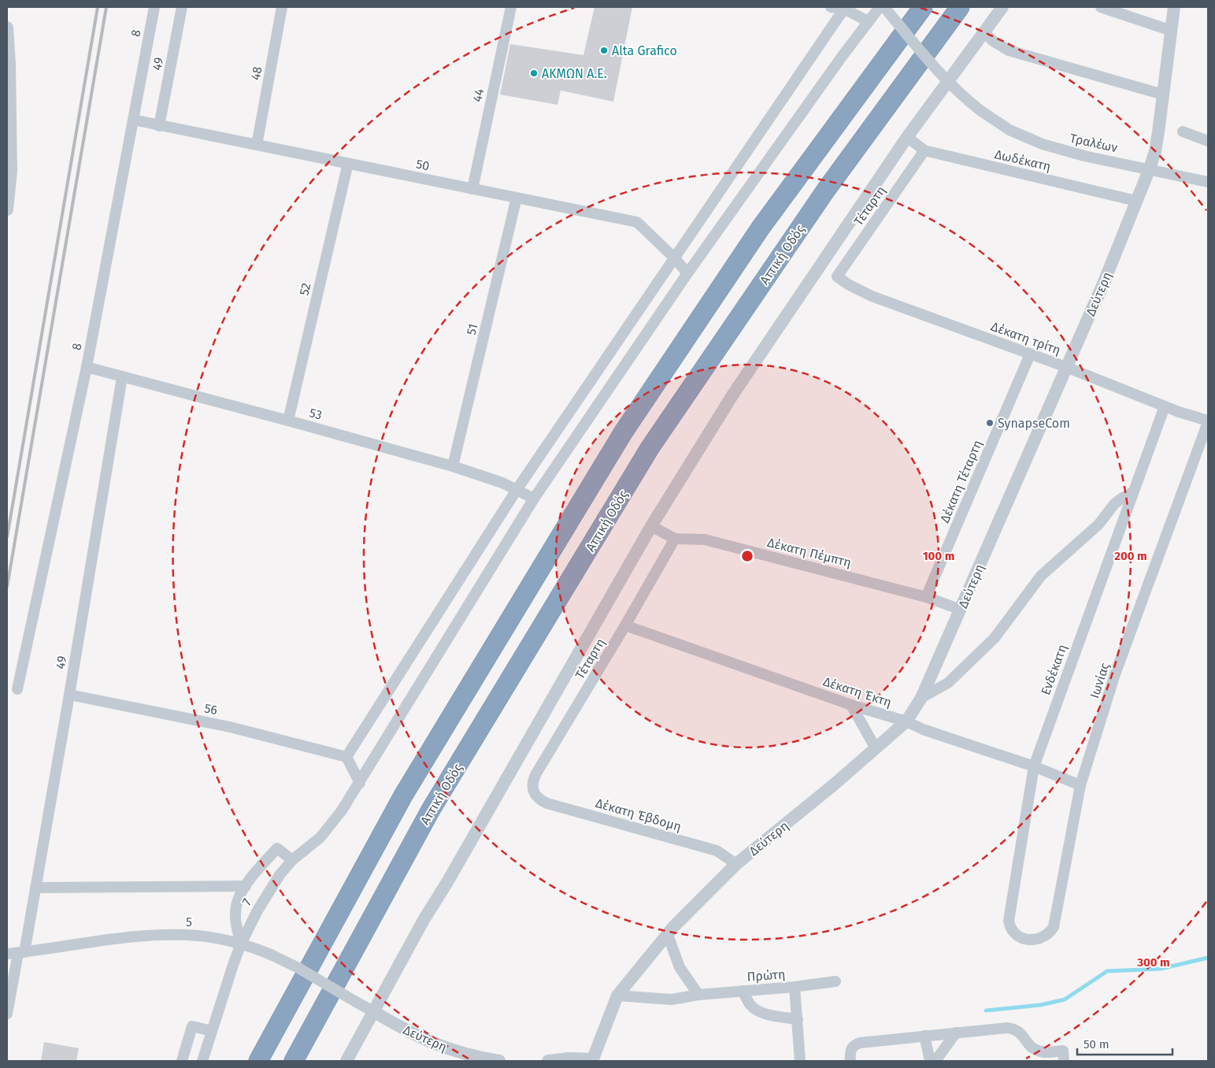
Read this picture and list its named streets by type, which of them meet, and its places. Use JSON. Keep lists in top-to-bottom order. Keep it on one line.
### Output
{"streets":{"highway":["Αττική Οδός"],"street":["8","49","48","44","Τραλέων","Δωδέκατη","50","Τέταρτη","52","Δεύτερη","51","Δέκατη τρίτη","53","Δέκατη Τέταρτη","Δέκατη Πέμπτη","Ενδέκατη","Ιωνίας","Δέκατη Έκτη","56","Δέκατη Έβδομη","7","5","Πρώτη"]},"crossings":[["8","50"],["8","53"],["49","50"],["49","53"],["49","56"],["49","5"],["48","50"],["44","50"],["Τραλέων","Δεύτερη"],["Δωδέκατη","Τέταρτη"],["Δωδέκατη","Δεύτερη"],["50","52"],["50","51"],["50","7"],["Τέταρτη","Δέκατη τρίτη"],["Τέταρτη","Δέκατη Πέμπτη"],["Τέταρτη","Δέκατη Έκτη"],["Τέταρτη","Δέκατη Έβδομη"],["52","53"],["Δεύτερη","Δέκατη τρίτη"],["Δεύτερη","Δέκατη Πέμπτη"],["Δεύτερη","Δέκατη Έκτη"],["Δεύτερη","Δέκατη Έβδομη"],["Δεύτερη","5"],["Δεύτερη","Πρώτη"],["51","53"],["Δέκατη τρίτη","Δέκατη Τέταρτη"],["Δέκατη τρίτη","Ενδέκατη"],["Δέκατη τρίτη","Ιωνίας"],["53","7"],["Δέκατη Τέταρτη","Δέκατη Πέμπτη"],["Ενδέκατη","Ιωνίας"],["Ενδέκατη","Δέκατη Έκτη"],["Ιωνίας","Δέκατη Έκτη"],["7","5"]],"places":["Alta Grafico","ΑΚΜΩΝ Α.Ε.","SynapseCom"],"scale_bar":"50 m","rings":["100 m","200 m","300 m"]}
